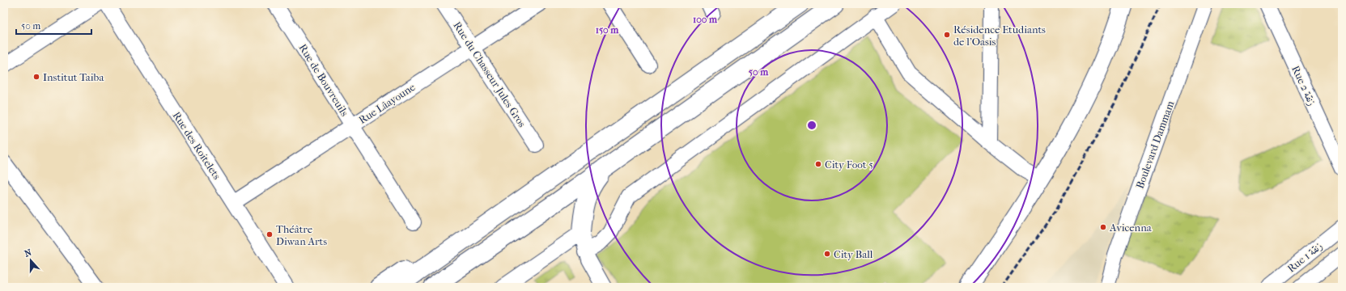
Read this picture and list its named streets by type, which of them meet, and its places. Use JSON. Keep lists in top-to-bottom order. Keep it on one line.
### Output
{"streets":{"street":["Rue du Chasseur Jules Gros","Rue de Bouvreuils","Rue 2 زنقة","Rue Lâayoune","Boulevard Dammam","Rue des Roitelets","Rue 1 زنقة"]},"crossings":[["Rue du Chasseur Jules Gros","Rue Lâayoune"],["Rue de Bouvreuils","Rue Lâayoune"],["Rue Lâayoune","Rue des Roitelets"]],"places":["Résidence Etudiants de l'Oasis","Institut Taiba","City Foot 5","Avicenna","Théâtre Diwan Arts","City Ball"],"scale_bar":"50 m","north":"top","rings":["100 m","150 m","50 m"]}
